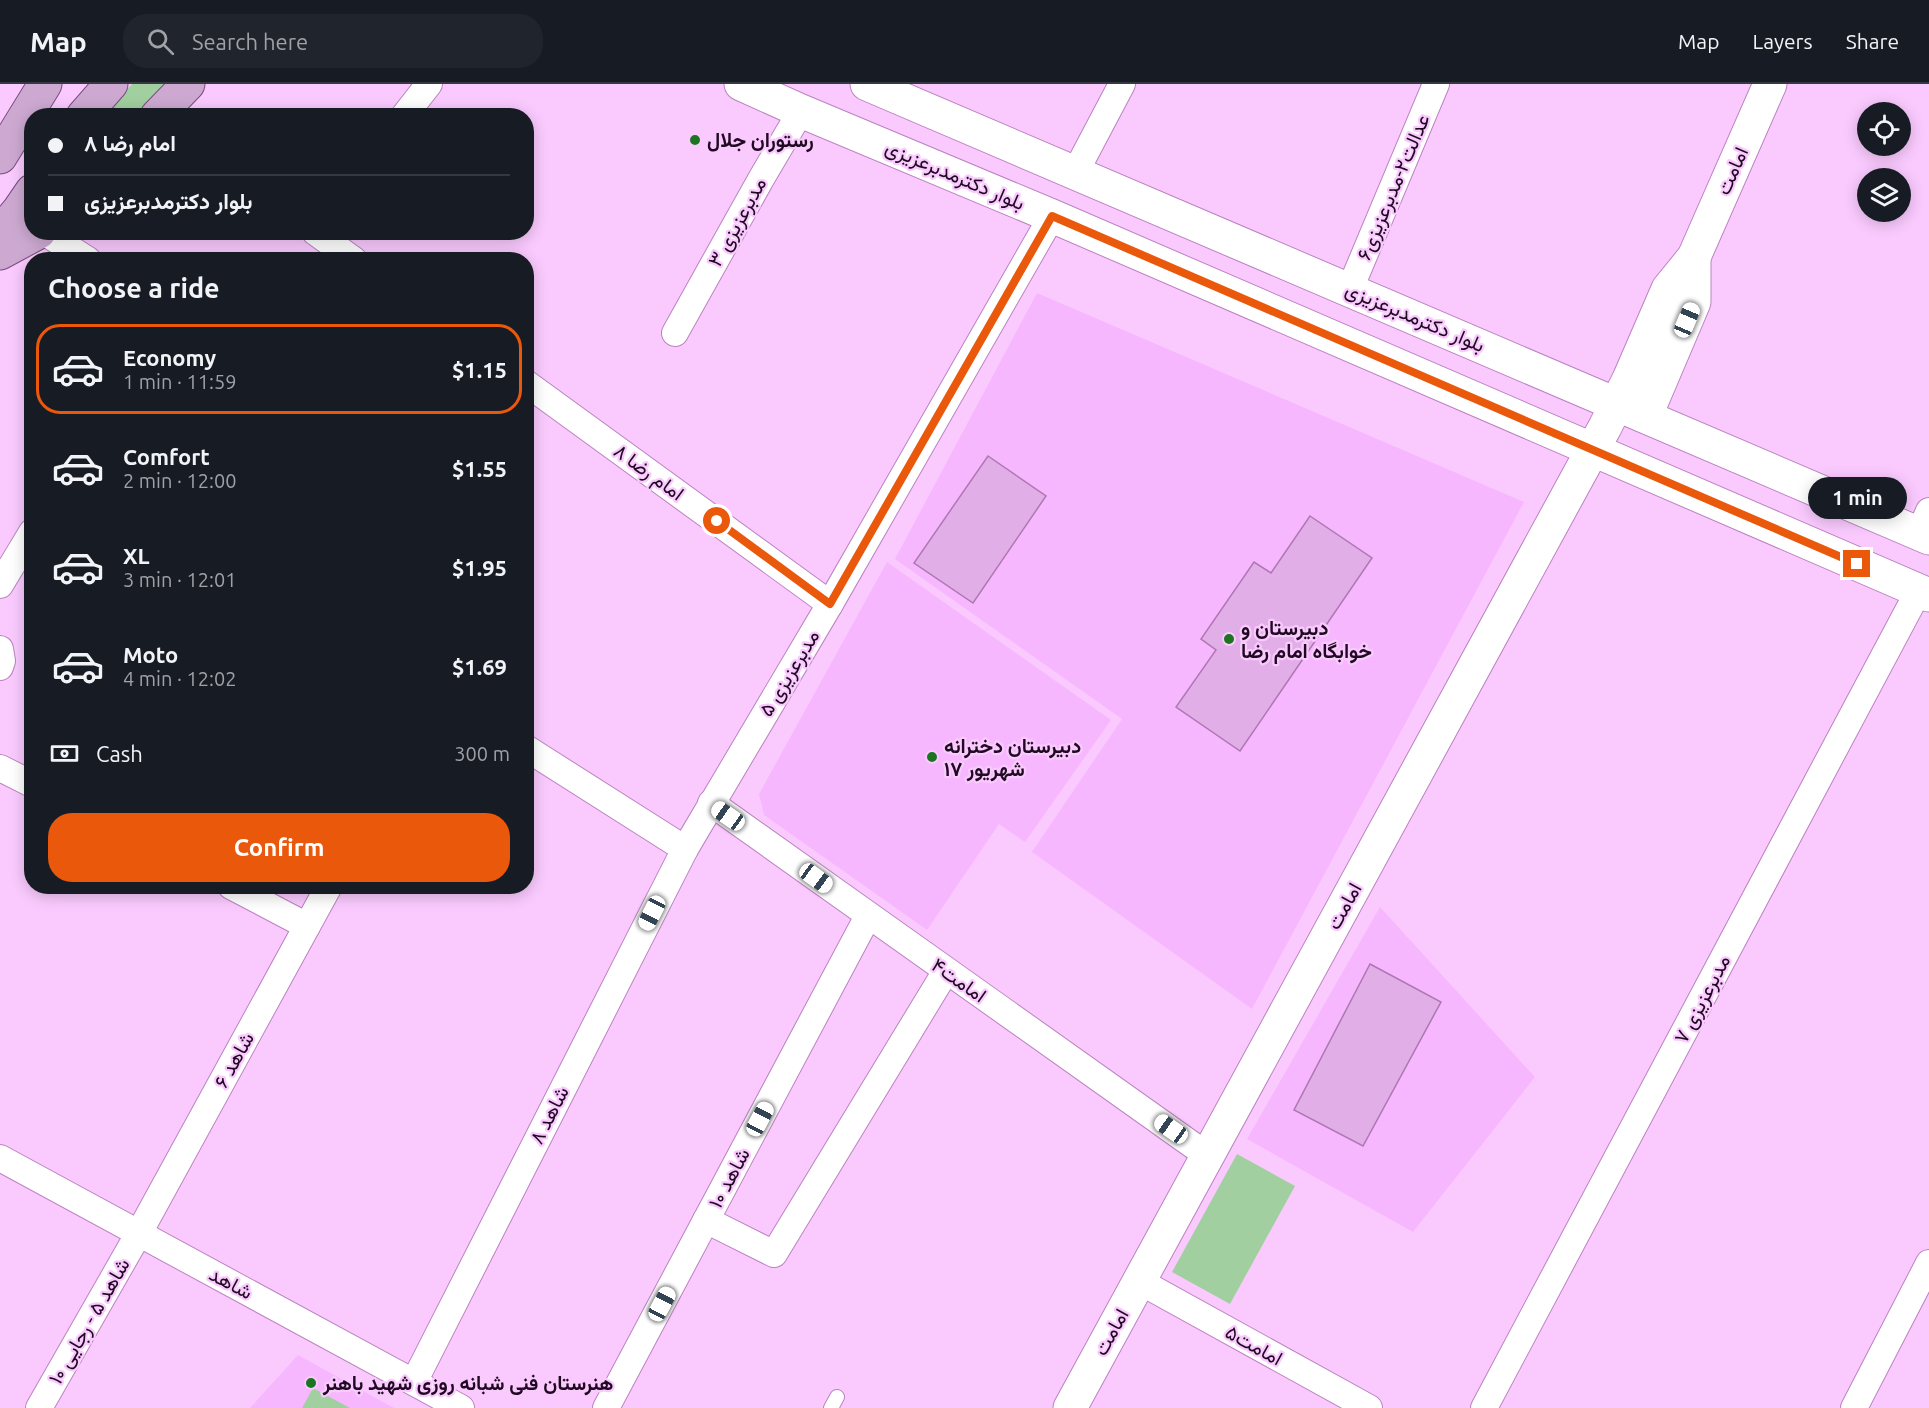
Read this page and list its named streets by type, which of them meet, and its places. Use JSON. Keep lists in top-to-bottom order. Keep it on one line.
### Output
{"streets":{"main road":["امامت","بلوار دکترمدبرعزیزی"],"street":["عدالت۲-مدبرعزیزی۶","مدبرعزیزی ۳","امام رضا ۸","مدبرعزیزی ۵","امامت۴","مدبرعزیزی ۷","شاهد ۶","شاهد ۸","شاهد ۱۰","شاهد","شاهد ۵ - رجایی ۱۰","امامت۵"]},"crossings":[["امامت","بلوار دکترمدبرعزیزی"],["امامت","امامت۴"],["امامت","امامت۵"],["بلوار دکترمدبرعزیزی","عدالت۲-مدبرعزیزی۶"],["بلوار دکترمدبرعزیزی","مدبرعزیزی ۳"],["بلوار دکترمدبرعزیزی","مدبرعزیزی ۵"],["بلوار دکترمدبرعزیزی","مدبرعزیزی ۷"],["امام رضا ۸","مدبرعزیزی ۵"],["مدبرعزیزی ۵","امامت۴"],["مدبرعزیزی ۵","شاهد ۸"],["امامت۴","شاهد ۱۰"],["شاهد ۶","شاهد"],["شاهد ۶","شاهد ۵ - رجایی ۱۰"],["شاهد ۸","شاهد"],["شاهد","شاهد ۵ - رجایی ۱۰"]],"places":["رستوران جلال","دبیرستان و خوابگاه امام رضا","دبیرستان دخترانه ۱۷ شهریور","هنرستان فنی شبانه‌ روزی شهید باهنر"],"page":{"header":"Map","search":"Search here","nav":["Map","Layers","Share"],"banner":["امام رضا ۸","بلوار دکترمدبرعزیزی"],"heading":"Choose a ride","list":[{"name":"Economy","note":"1 min · 11:59","value":"$1.15"},{"name":"Comfort","note":"2 min · 12:00","value":"$1.55"},{"name":"XL","note":"3 min · 12:01","value":"$1.95"},{"name":"Moto","note":"4 min · 12:02","value":"$1.69"}],"bubble":"1 min","pay":["Cash","300 m"],"buttons":"Confirm"}}
